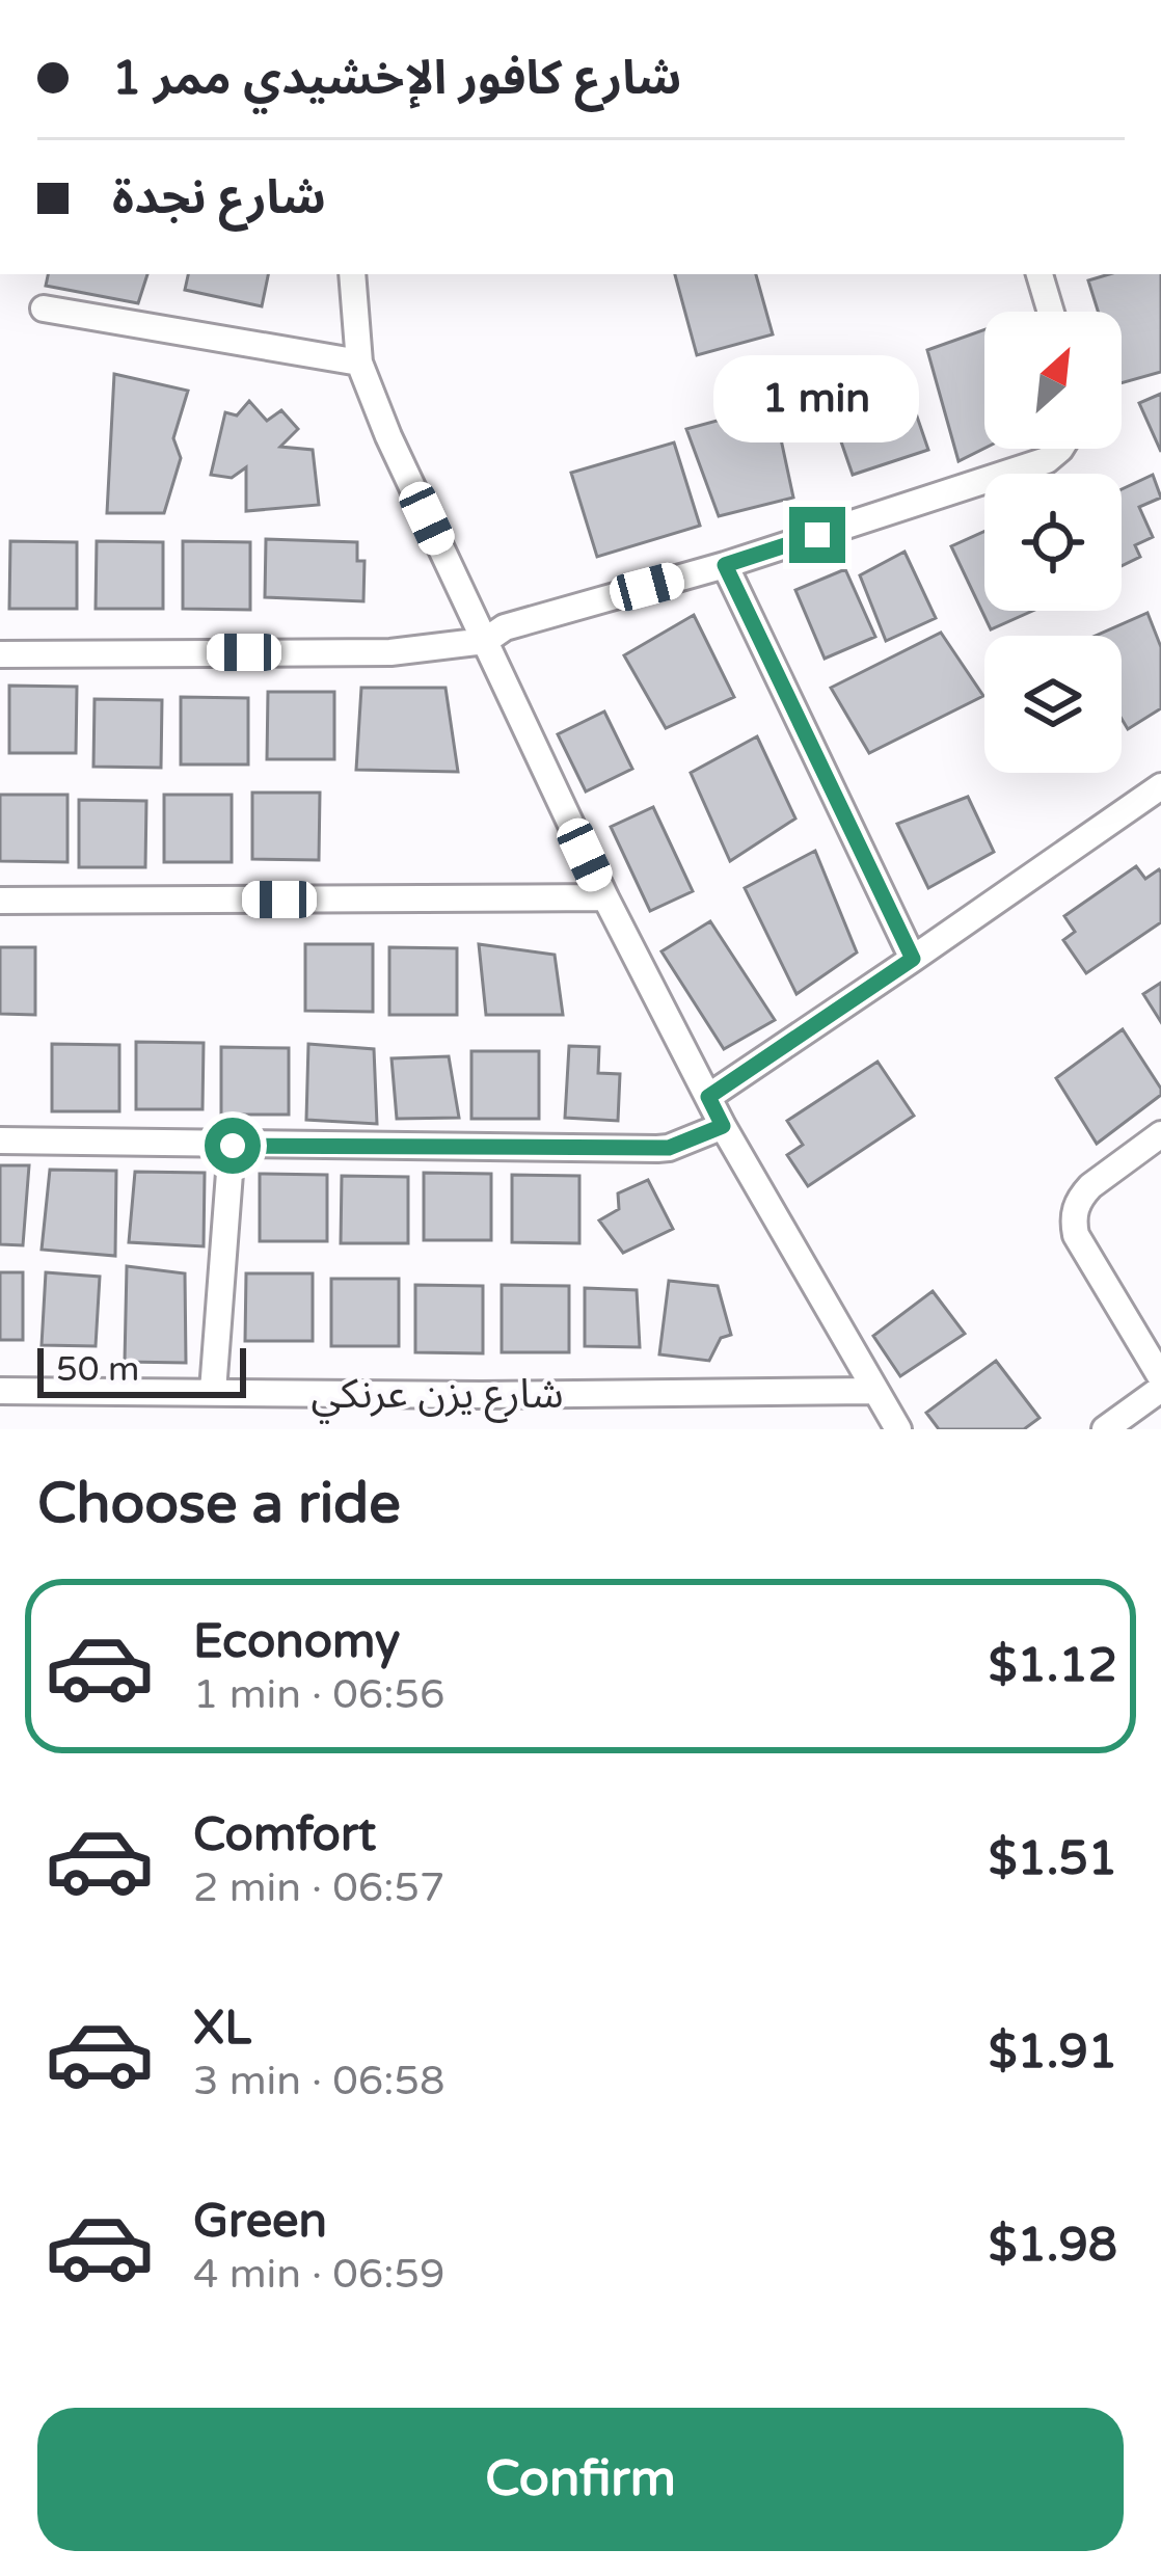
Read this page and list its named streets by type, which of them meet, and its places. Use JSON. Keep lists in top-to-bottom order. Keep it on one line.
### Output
{"streets":{"street":["شارع يزن عرنكي"]},"scale_bar":"50 m","north":"top right","page":{"banner":["شارع كافور الإخشيدي ممر 1","شارع نجدة"],"bubble":"1 min","scale":"50 m","heading":"Choose a ride","list":[{"name":"Economy","note":"1 min · 06:56","value":"$1.12"},{"name":"Comfort","note":"2 min · 06:57","value":"$1.51"},{"name":"XL","note":"3 min · 06:58","value":"$1.91"},{"name":"Green","note":"4 min · 06:59","value":"$1.98"}],"buttons":"Confirm"}}
